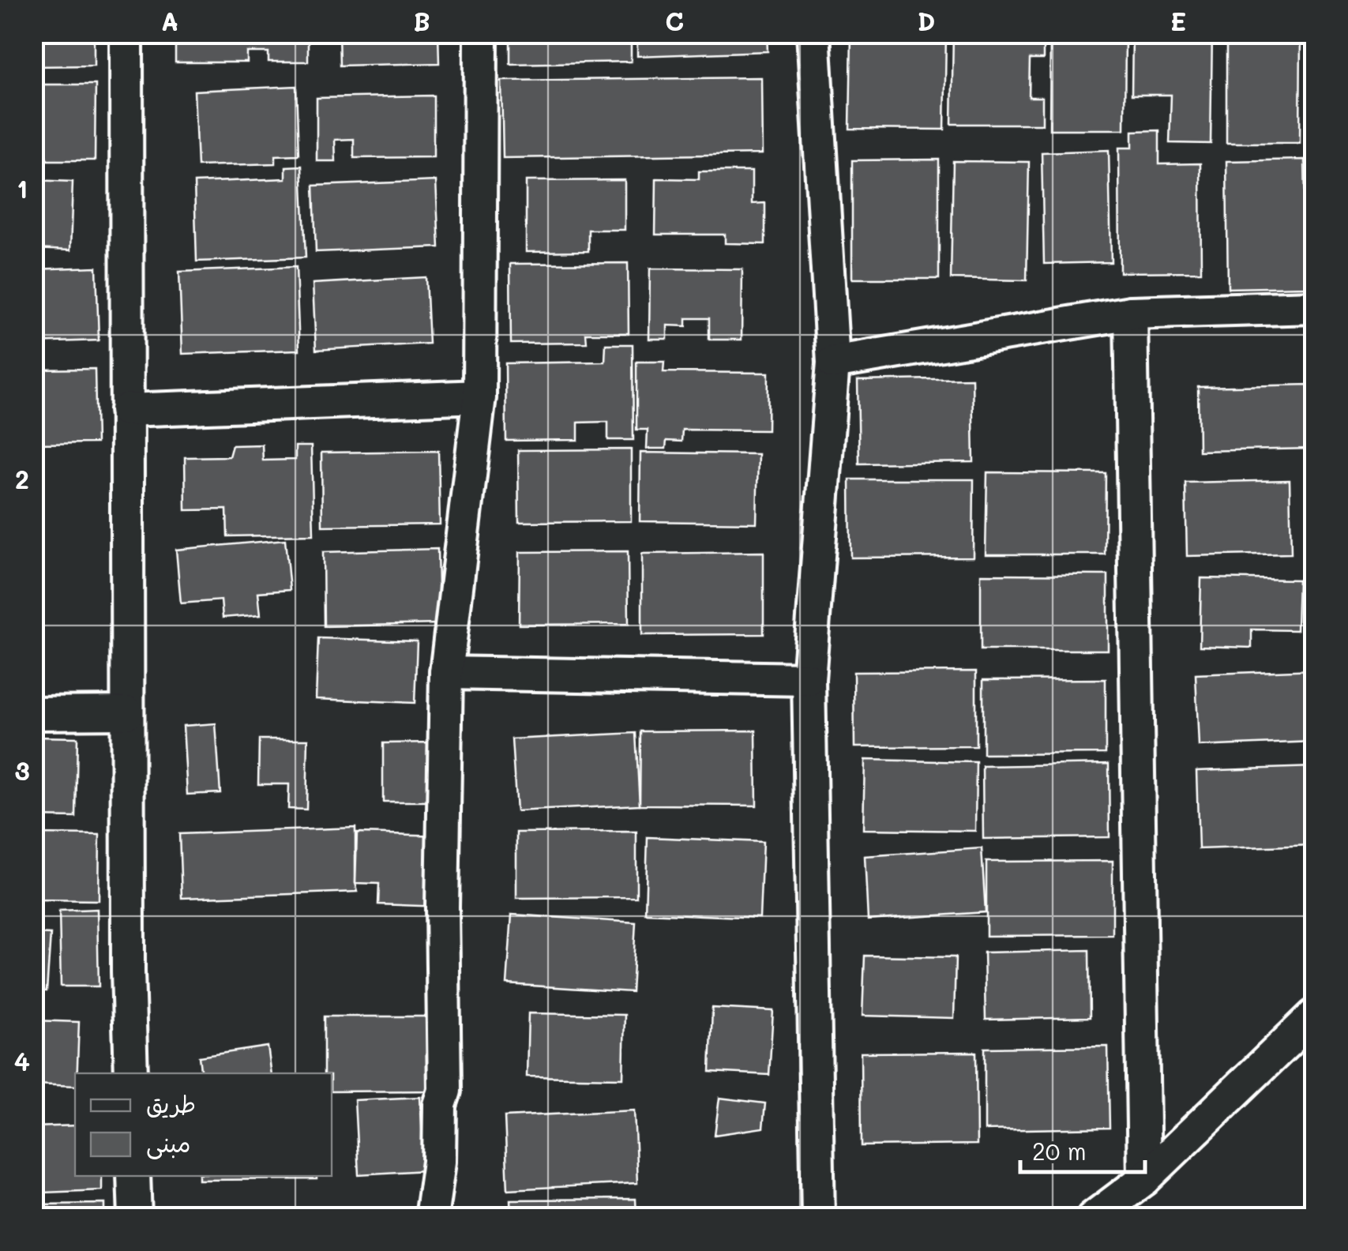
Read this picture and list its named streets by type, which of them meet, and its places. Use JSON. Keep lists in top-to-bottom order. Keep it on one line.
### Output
{"legend":["طريق","مبنى"],"scale_bar":"20 m","grid":{"columns":["A","B","C","D","E"],"rows":["1","2","3","4"]}}
